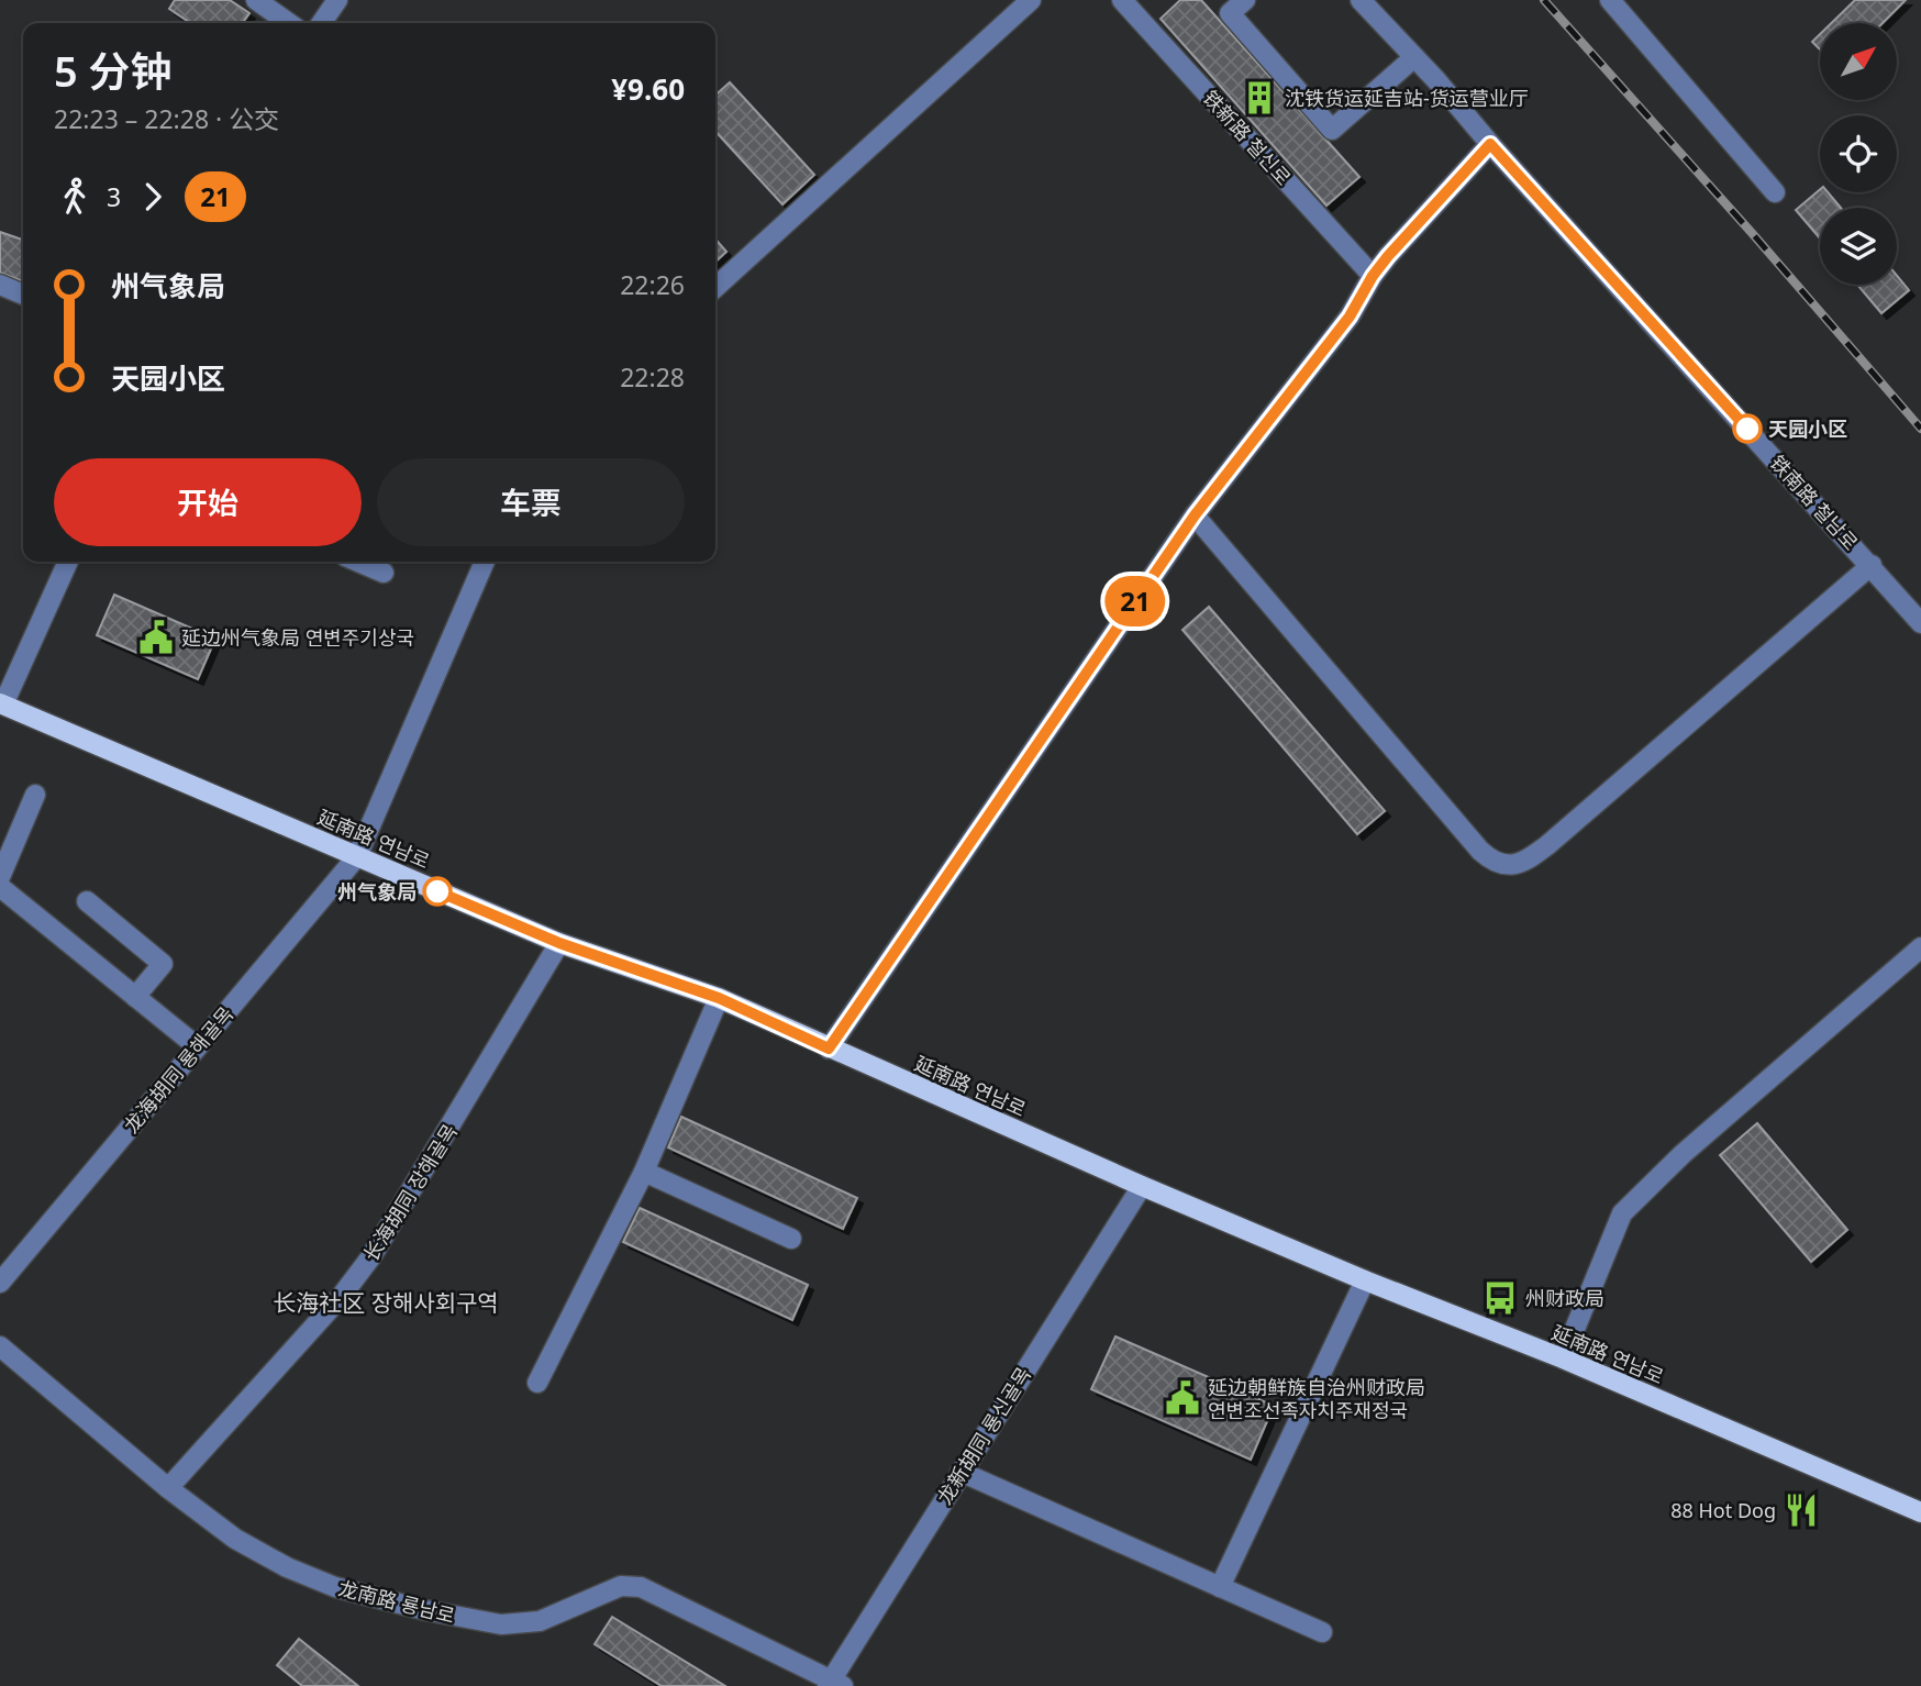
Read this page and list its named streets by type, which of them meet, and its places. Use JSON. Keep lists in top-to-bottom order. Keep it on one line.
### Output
{"streets":{"main road":["延南路 연남로"],"street":["铁新路 철신로","铁南路 철남로","龙海胡同 룡해골목","长海胡同 장해골목","龙新胡同 룡신골목","龙南路 룡남로"]},"crossings":[["延南路 연남로","龙海胡同 룡해골목"],["延南路 연남로","长海胡同 장해골목"],["延南路 연남로","龙新胡同 룡신골목"],["长海胡同 장해골목","龙南路 룡남로"],["龙新胡同 룡신골목","龙南路 룡남로"]],"districts":["长海社区 장해사회구역"],"places":{"building":["沈铁货运延吉站-货运营业厅"],"other":["天园小区","州气象局"],"public building":["延边州气象局 연변주기상국","延边朝鲜族自治州财政局 연변조선족자치주재정국"],"bus stop":["州财政局"],"restaurant":["88 Hot Dog"]},"lines":["bus line 21"],"north":"top right","page":{"on_map":"21","heading":["5 分钟","22:23 – 22:28 · 公交","¥9.60"],"legs":["3","21"],"list":[{"name":"州气象局","value":"22:26"},{"name":"天园小区","value":"22:28"}],"buttons":["开始","车票"]}}
